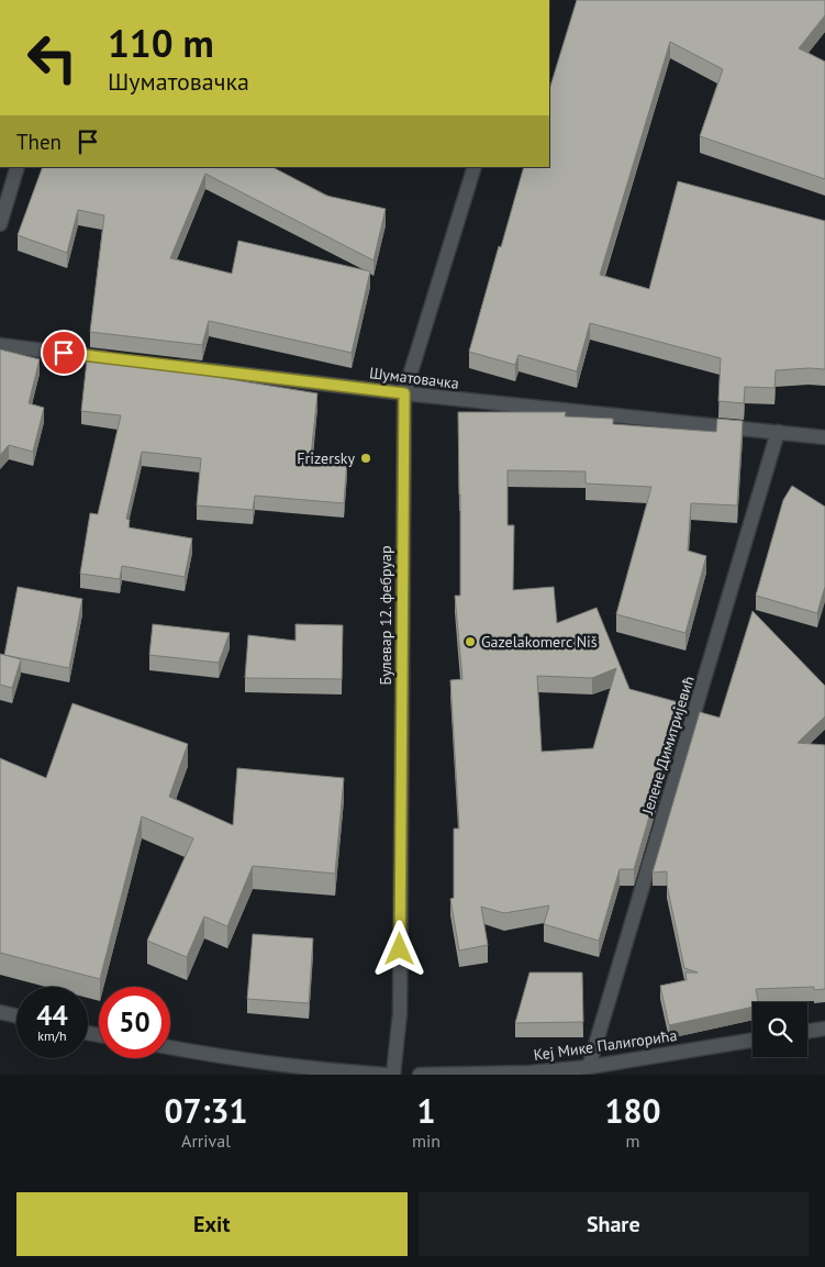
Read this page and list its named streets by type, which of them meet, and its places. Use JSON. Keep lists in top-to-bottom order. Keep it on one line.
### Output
{"streets":{"street":["Шуматовачка","Булевар 12. фебруар","Јелене Димитријевић","Кеј Мике Палигорића"]},"crossings":[["Шуматовачка","Булевар 12. фебруар"],["Шуматовачка","Јелене Димитријевић"],["Јелене Димитријевић","Кеј Мике Палигорића"]],"places":["Frizersky","Gazelakomerc Niš"],"page":{"turn":["110 m","Шуматовачка"],"then":"Then","speed":"44 km/h","limit":"50","eta":["07:31","Arrival","1","min","180","m"],"buttons":["Exit","Share"]}}
